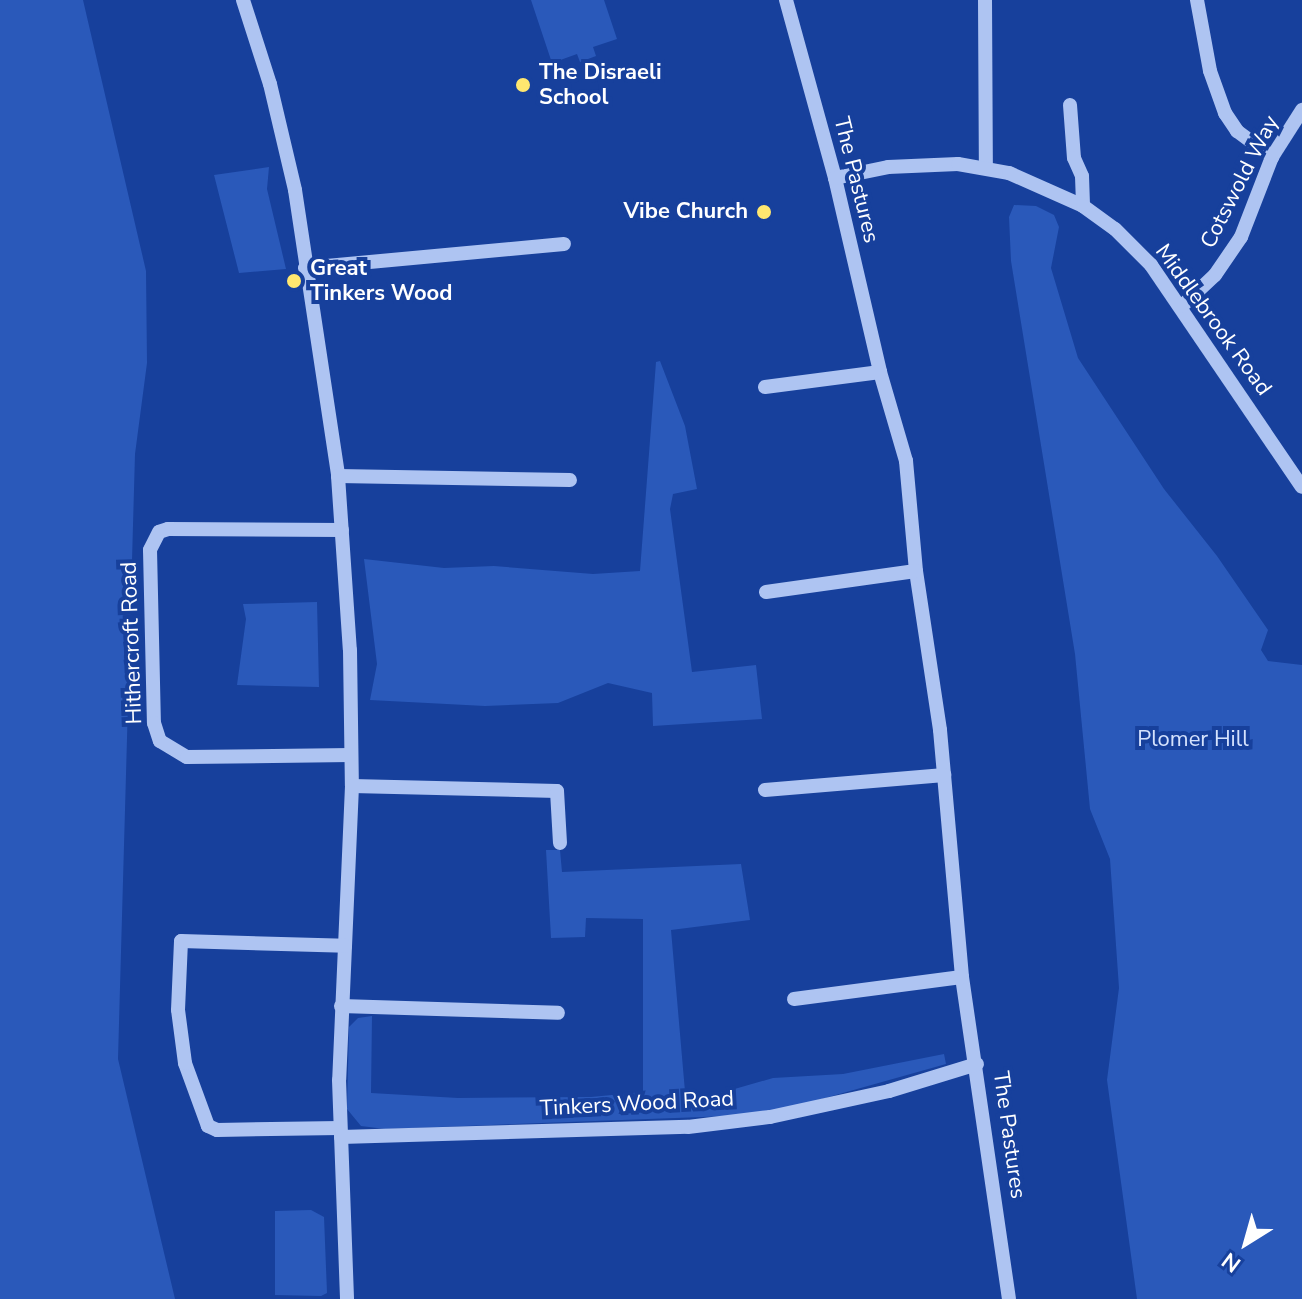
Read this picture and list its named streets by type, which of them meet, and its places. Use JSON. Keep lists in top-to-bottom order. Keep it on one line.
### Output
{"streets":{"street":["The Pastures","Cotswold Way","Middlebrook Road","Hithercroft Road","Tinkers Wood Road"]},"crossings":[["The Pastures","Middlebrook Road"],["The Pastures","Tinkers Wood Road"],["Cotswold Way","Middlebrook Road"]],"parks":["Plomer Hill"],"places":["The Disraeli School","Vibe Church","Great Tinkers Wood"],"north":"bottom left"}
